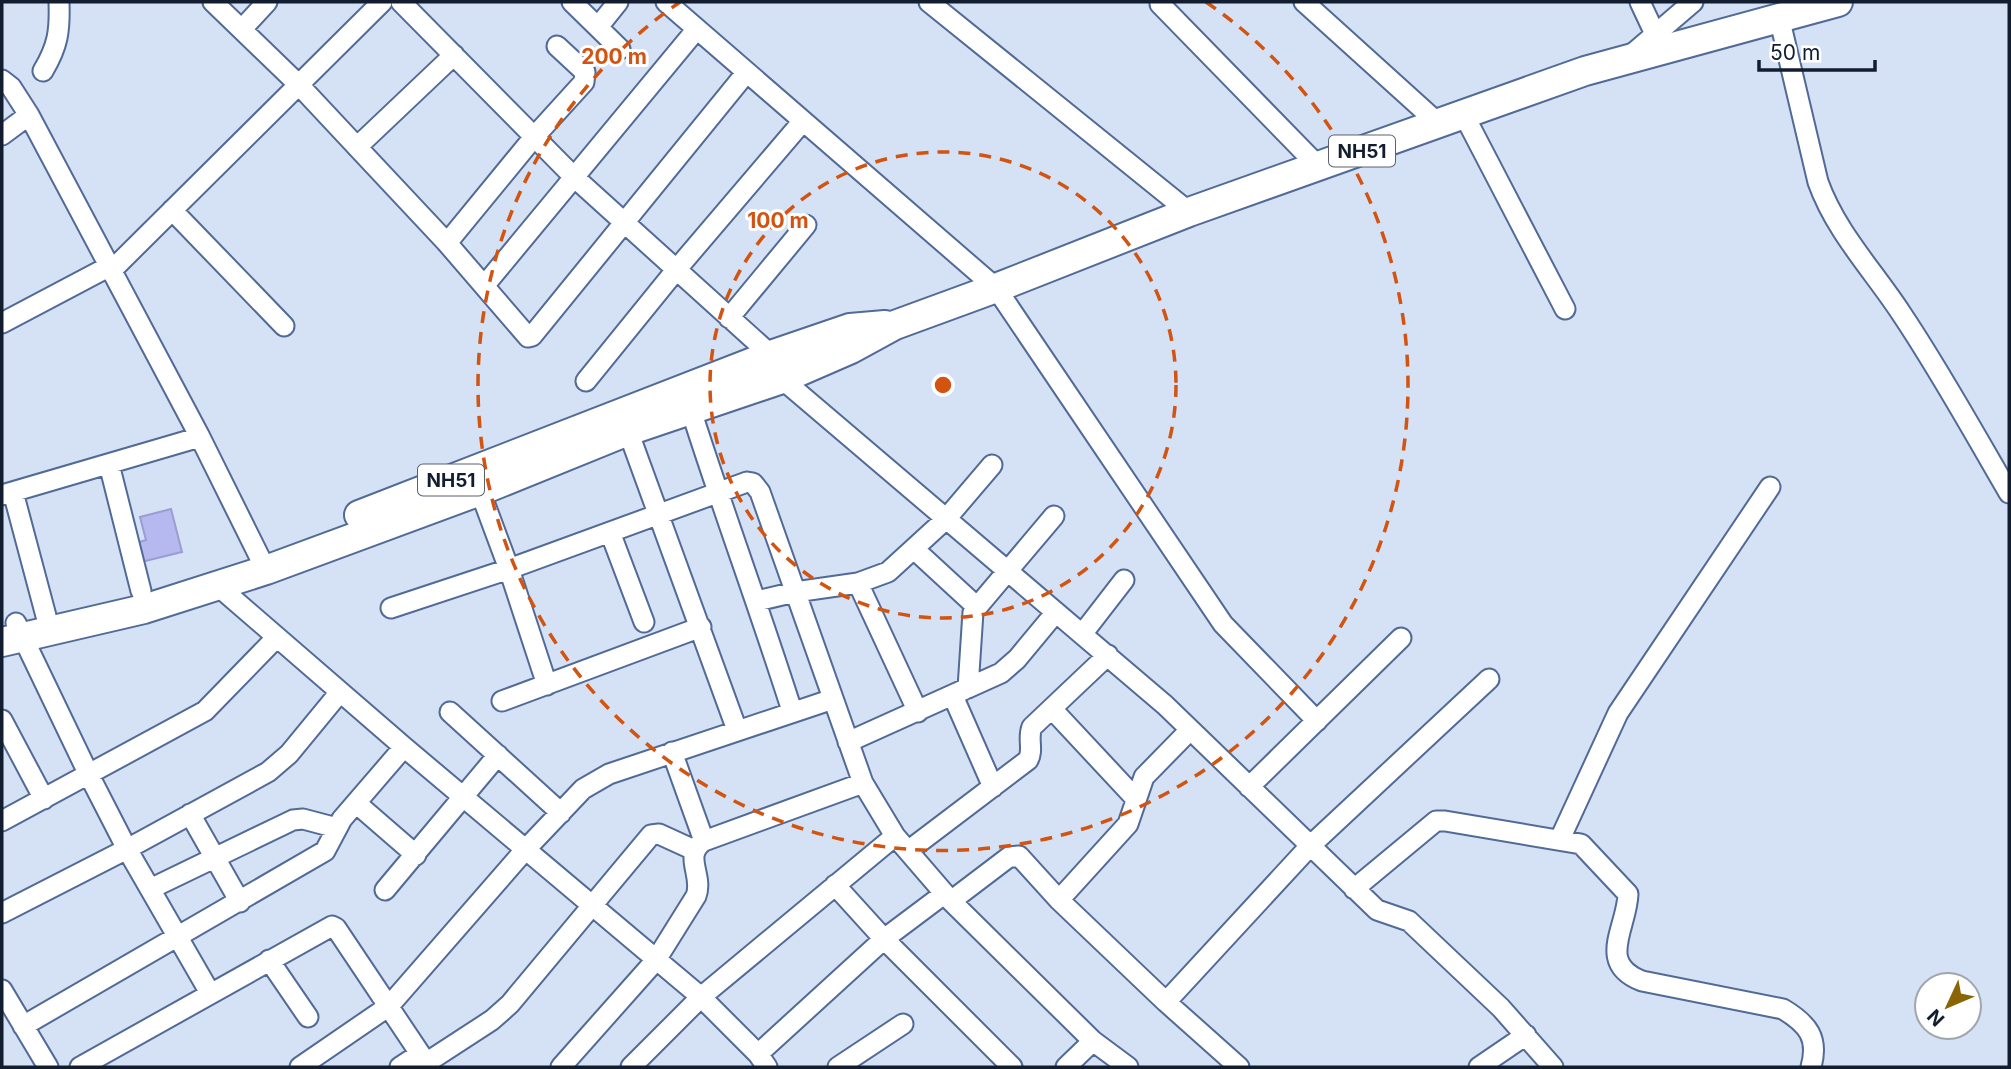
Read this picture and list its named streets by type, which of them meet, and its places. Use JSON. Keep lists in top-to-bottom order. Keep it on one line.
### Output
{"streets":{"highway":["NH51"]},"scale_bar":"50 m","north":"bottom left","rings":["200 m","100 m"]}
